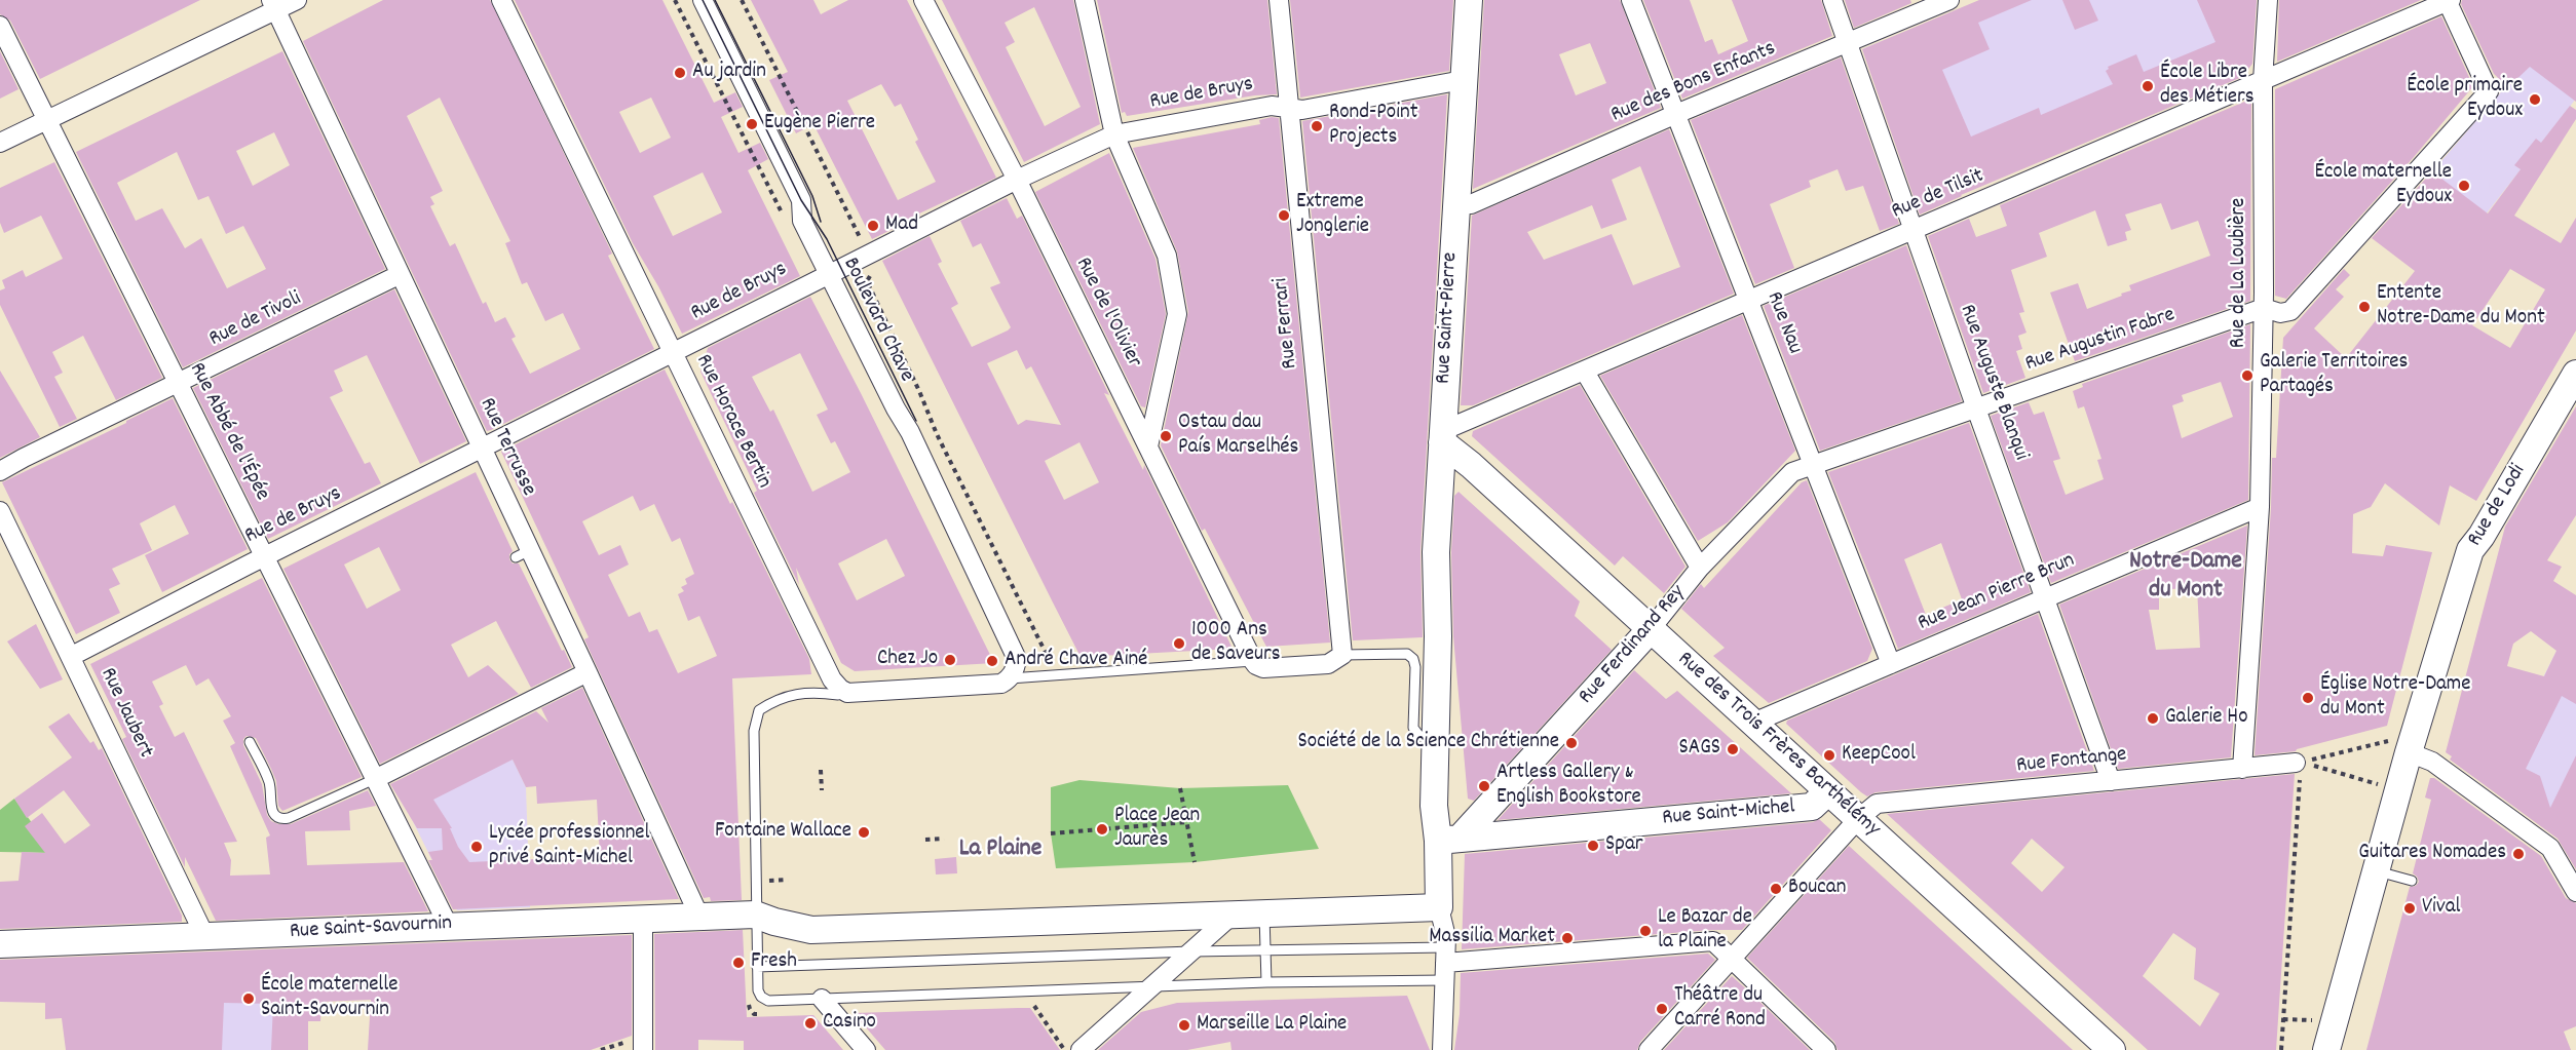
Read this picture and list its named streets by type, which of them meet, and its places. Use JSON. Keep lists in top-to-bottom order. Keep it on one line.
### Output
{"streets":{"street":["Rue des Bons Enfants","Rue de Bruys","Rue de Tilsit","Rue de La Loubière","Rue de l'Olivier","Rue Saint-Pierre","Rue de Tivoli","Boulevard Chave","Rue Ferrari","Rue Nau","Rue Augustin Fabre","Rue Auguste Blanqui","Rue Horace Bertin","Rue Abbé de l'Épée","Rue Terrusse","Rue de Lodi","Rue Jean Pierre Brun","Rue Ferdinand Rey","Rue Jaubert","Rue des Trois Frères Barthélémy","Rue Fontange","Rue Saint-Michel","Rue Saint-Savournin"]},"crossings":[["Rue des Bons Enfants","Rue Saint-Pierre"],["Rue des Bons Enfants","Rue Nau"],["Rue des Bons Enfants","Rue Auguste Blanqui"],["Rue de Bruys","Rue de l'Olivier"],["Rue de Bruys","Rue Saint-Pierre"],["Rue de Bruys","Boulevard Chave"],["Rue de Bruys","Rue Ferrari"],["Rue de Bruys","Rue Horace Bertin"],["Rue de Bruys","Rue Abbé de l'Épée"],["Rue de Bruys","Rue Terrusse"],["Rue de Bruys","Rue Jaubert"],["Rue de Tilsit","Rue de La Loubière"],["Rue de Tilsit","Rue Saint-Pierre"],["Rue de Tilsit","Rue Nau"],["Rue de Tilsit","Rue Auguste Blanqui"],["Rue de Tilsit","Rue des Trois Frères Barthélémy"],["Rue de La Loubière","Rue Augustin Fabre"],["Rue de La Loubière","Rue Jean Pierre Brun"],["Rue de La Loubière","Rue Fontange"],["Rue Saint-Pierre","Rue des Trois Frères Barthélémy"],["Rue de Tivoli","Rue Abbé de l'Épée"],["Rue de Tivoli","Rue Terrusse"],["Boulevard Chave","Rue Horace Bertin"],["Rue Nau","Rue Augustin Fabre"],["Rue Nau","Rue Jean Pierre Brun"],["Rue Nau","Rue Ferdinand Rey"],["Rue Augustin Fabre","Rue Auguste Blanqui"],["Rue Augustin Fabre","Rue Ferdinand Rey"],["Rue Auguste Blanqui","Rue Jean Pierre Brun"],["Rue Auguste Blanqui","Rue Fontange"],["Rue Abbé de l'Épée","Rue Saint-Savournin"],["Rue Terrusse","Rue Saint-Savournin"],["Rue Jean Pierre Brun","Rue des Trois Frères Barthélémy"],["Rue Ferdinand Rey","Rue des Trois Frères Barthélémy"],["Rue Ferdinand Rey","Rue Saint-Michel"],["Rue Jaubert","Rue Saint-Savournin"],["Rue des Trois Frères Barthélémy","Rue Fontange"],["Rue des Trois Frères Barthélémy","Rue Saint-Michel"]],"districts":["Notre-Dame du Mont","La Plaine"],"places":["Au jardin","École Libre des Métiers","École primaire Eydoux","Eugène Pierre","Rond-Point Projects","École maternelle Eydoux","Extreme Jonglerie","Mad","Entente Notre-Dame du Mont","Galerie Territoires Partagés","Ostau dau País Marselhés","1000 Ans de Saveurs","Chez Jo","André Chave Ainé","Église Notre-Dame du Mont","Galerie Ho","Société de la Science Chrétienne","SAGS","KeepCool","Artless Gallery & English Bookstore","Place Jean Jaurès","Fontaine Wallace","Spar","Lycée professionnel privé Saint-Michel","Guitares Nomades","Boucan","Vival","Le Bazar de la Plaine","Massilia Market","Fresh","École maternelle Saint-Savournin","Théâtre du Carré Rond","Casino","Marseille La Plaine"]}
